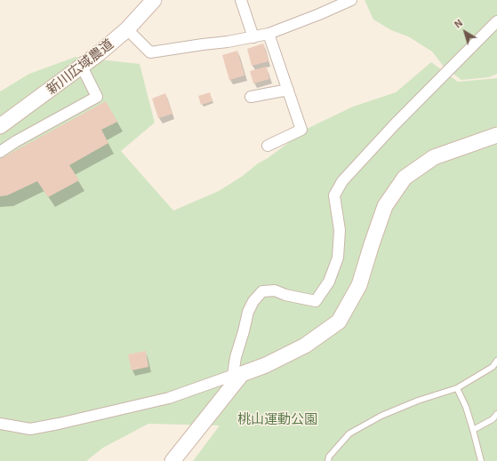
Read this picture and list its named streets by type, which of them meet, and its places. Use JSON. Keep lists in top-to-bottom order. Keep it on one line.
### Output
{"streets":{"street":["新川広域農道"]},"parks":["桃山運動公園"],"north":"top left"}
